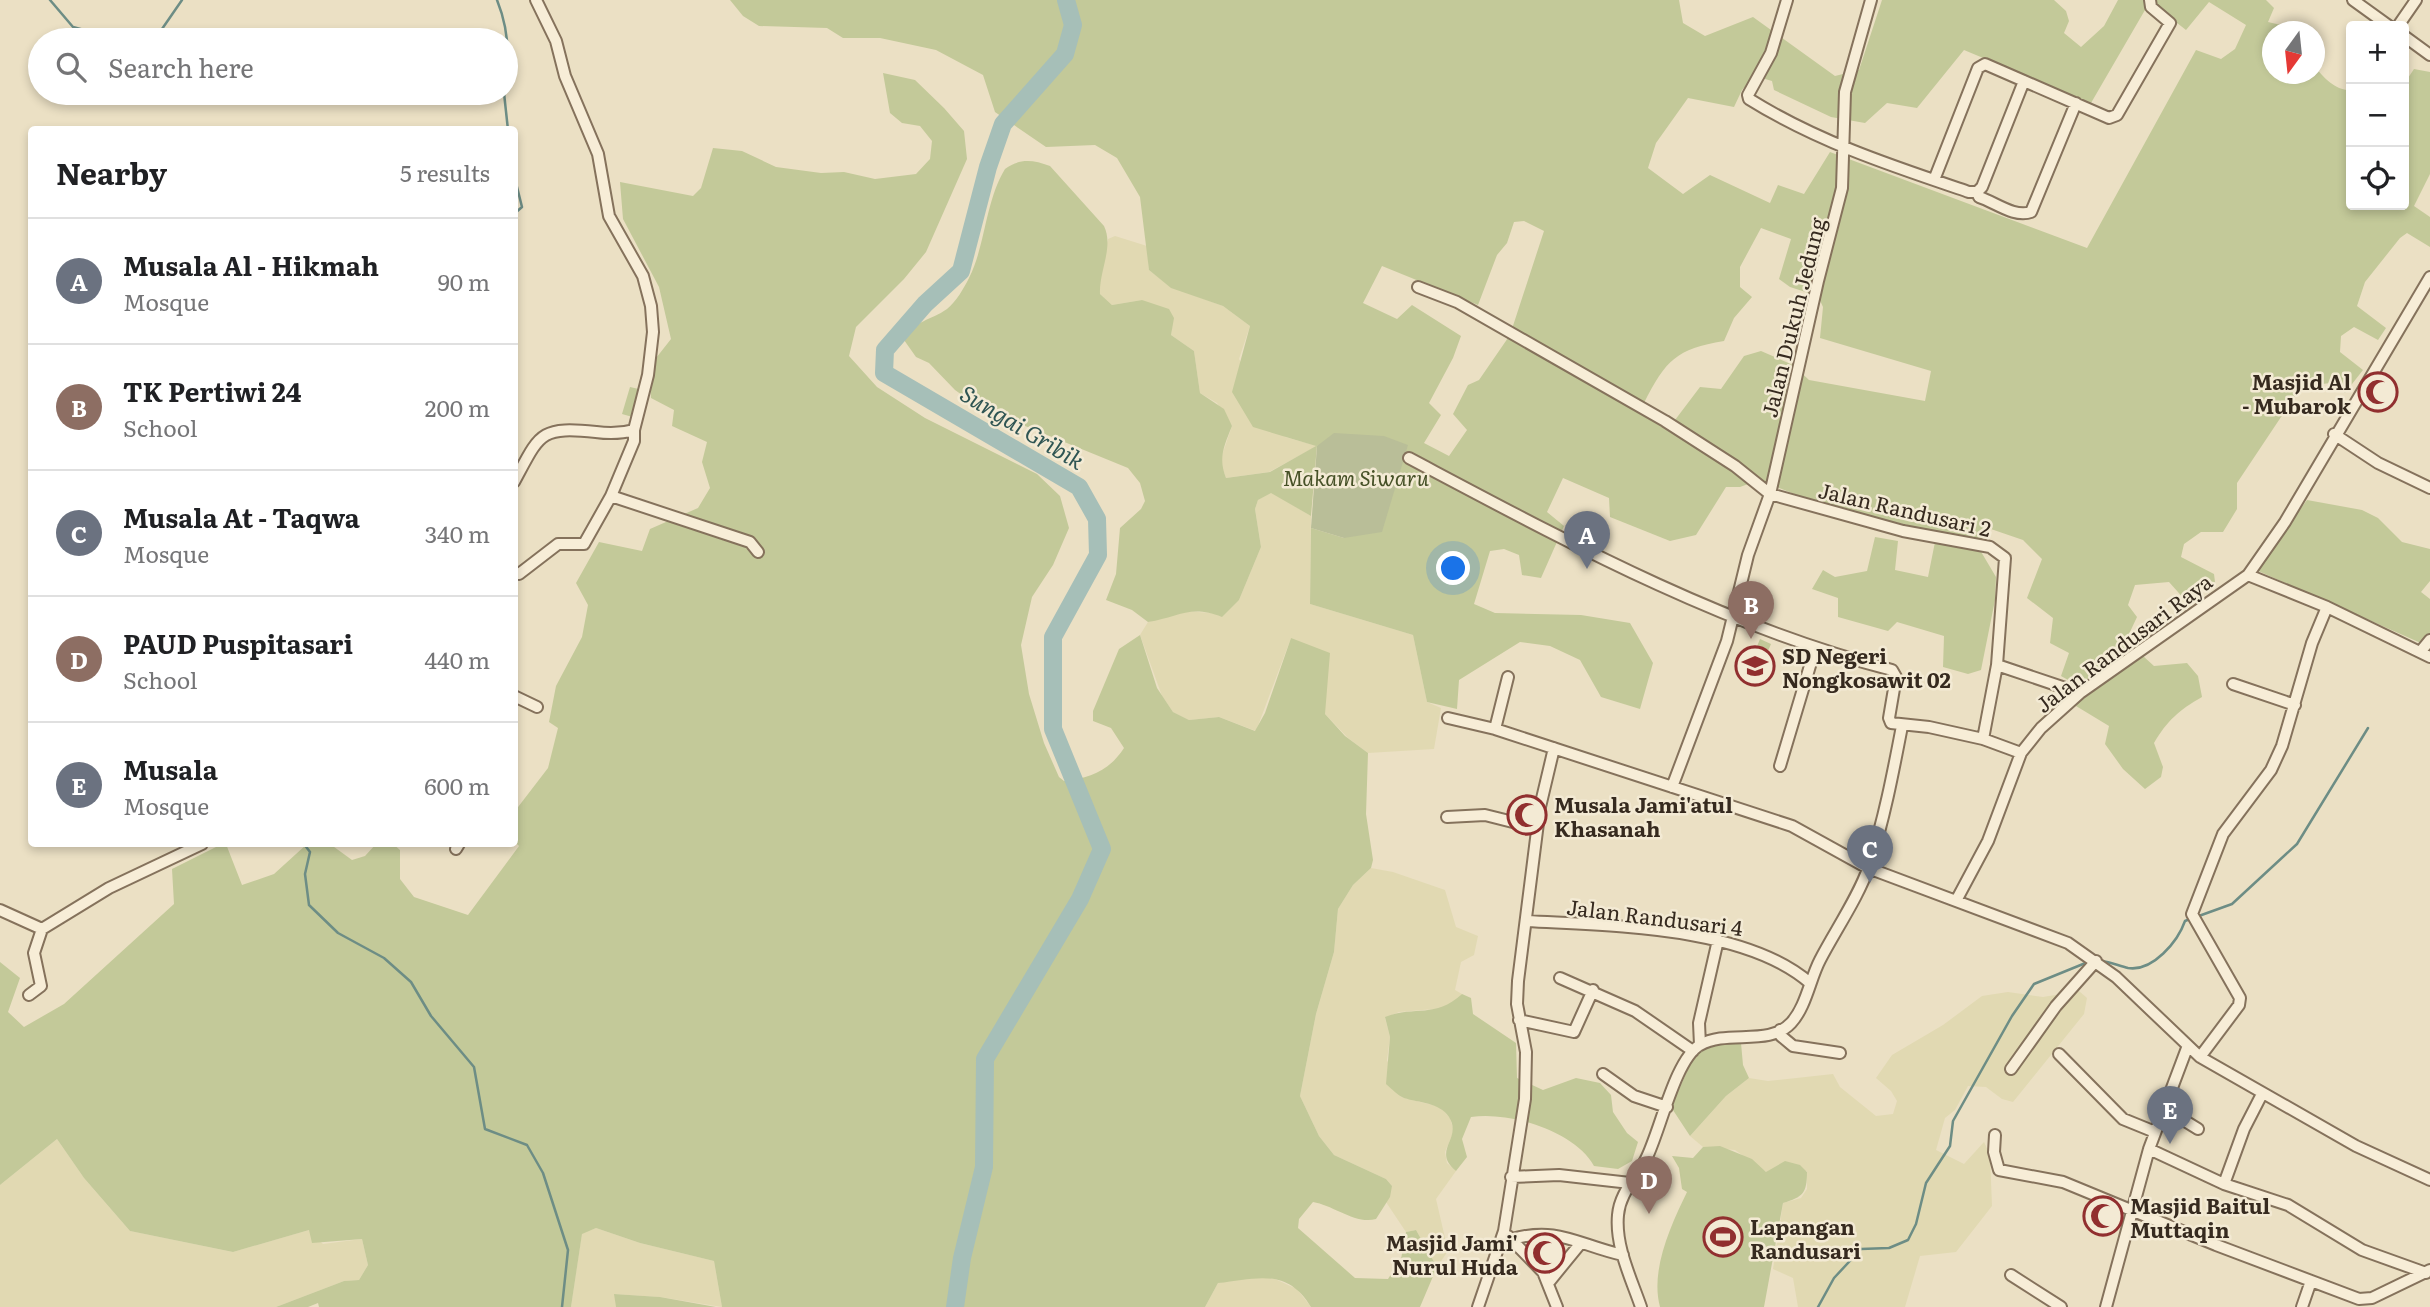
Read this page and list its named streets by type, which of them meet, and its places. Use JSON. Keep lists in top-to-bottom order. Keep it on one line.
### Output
{"streets":{"street":["Jalan Dukuh Jedung","Jalan Randusari 2","Jalan Randusari Raya","Jalan Randusari 4"]},"crossings":[["Jalan Dukuh Jedung","Jalan Randusari 2"]],"water":["Sungai Gribik"],"parks":["Makam Siwaru"],"places":{"mosque":["Masjid Al - Mubarok","Musala Jami'atul Khasanah","Masjid Baitul Muttaqin","Masjid Jami' Nurul Huda"],"school or university":["SD Negeri Nongkosawit 02"],"sports":["Lapangan Randusari"]},"north":"bottom","page":{"map_buttons":["+","−"],"search":"Search here","heading":["Nearby","5 results"],"list":[{"mark":"A","name":"Musala Al - Hikmah","note":"Mosque","value":"90 m"},{"mark":"B","name":"TK Pertiwi 24","note":"School","value":"200 m"},{"mark":"C","name":"Musala At - Taqwa","note":"Mosque","value":"340 m"},{"mark":"D","name":"PAUD Puspitasari","note":"School","value":"440 m"},{"mark":"E","name":"Musala","note":"Mosque","value":"600 m"}],"pins":["A","B","C","E","D"]}}
